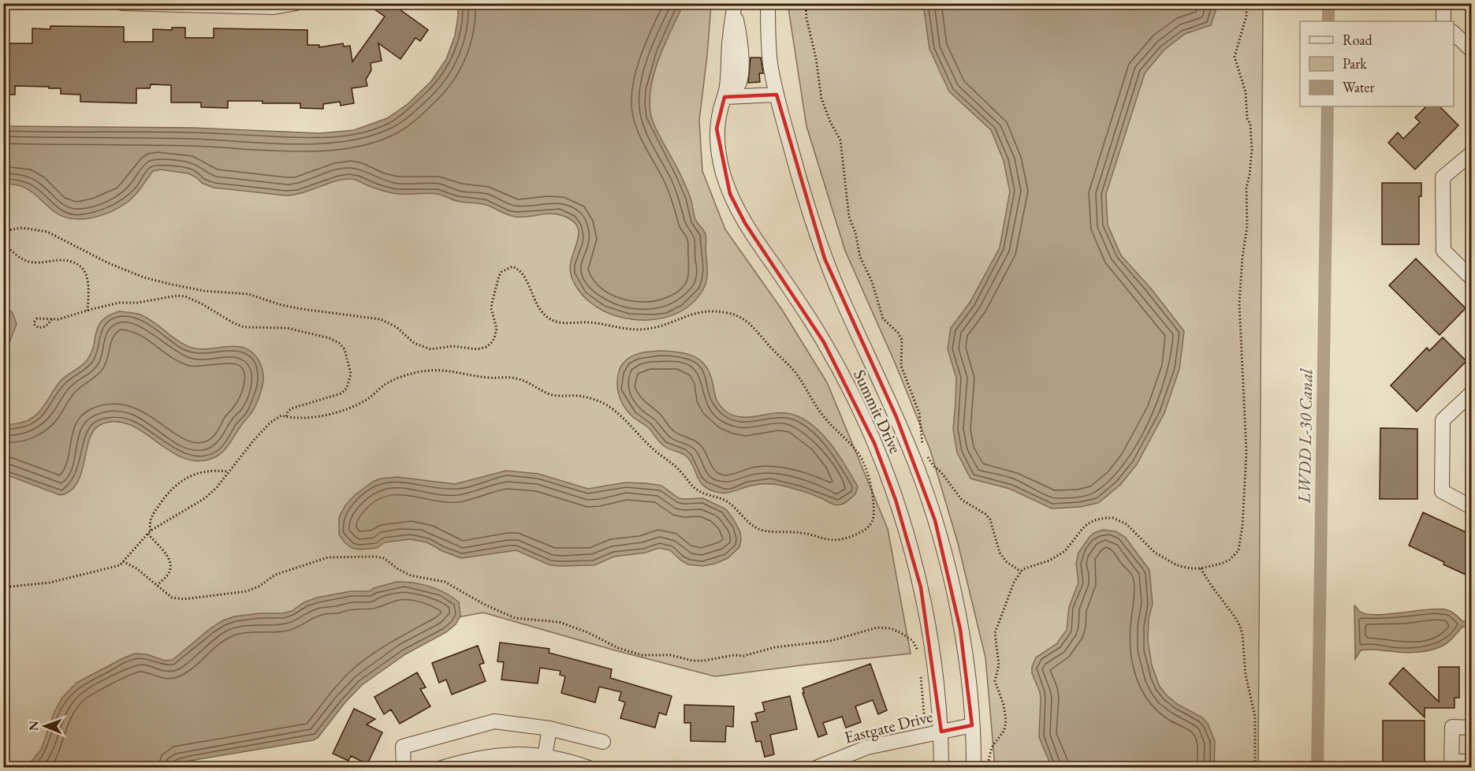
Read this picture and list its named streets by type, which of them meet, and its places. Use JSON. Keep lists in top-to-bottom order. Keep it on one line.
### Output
{"streets":{"street":["Summit Drive","Eastgate Drive"]},"crossings":[["Summit Drive","Eastgate Drive"]],"water":["LWDD L-30 Canal"],"legend":["Road","Park","Water"],"north":"left"}
